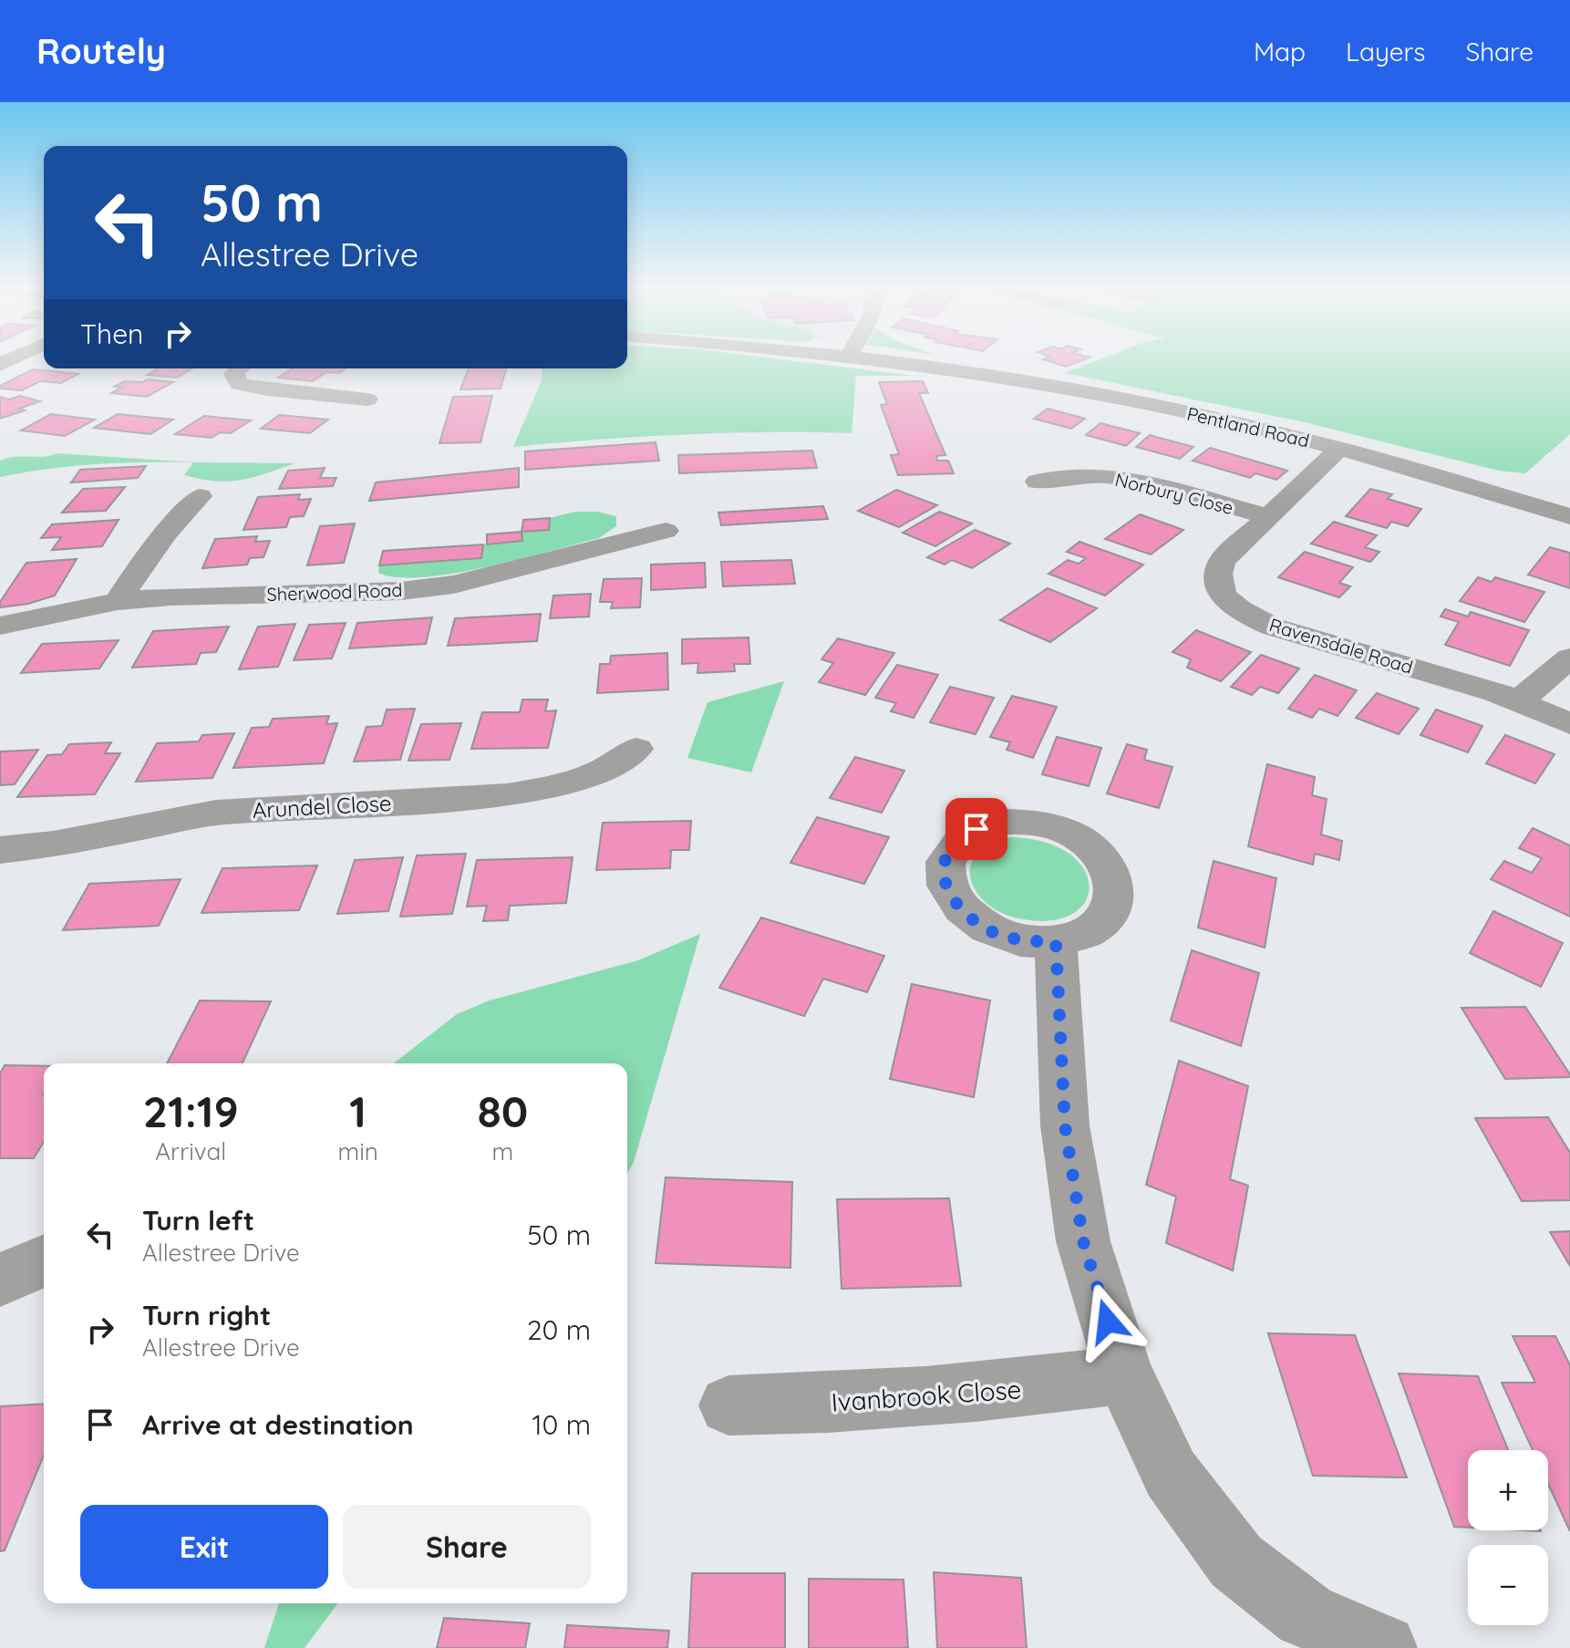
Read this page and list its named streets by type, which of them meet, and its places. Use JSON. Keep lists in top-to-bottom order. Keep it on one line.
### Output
{"streets":{"street":["Pentland Road","Norbury Close","Sherwood Road","Ravensdale Road","Arundel Close","Ivanbrook Close"]},"crossings":[["Pentland Road","Ravensdale Road"],["Norbury Close","Ravensdale Road"]],"page":{"header":"Routely","nav":["Map","Layers","Share"],"turn":["50 m","Allestree Drive"],"then":"Then","eta":["21:19","Arrival","1","min","80","m"],"list":[{"name":"Turn left","note":"Allestree Drive","value":"50 m"},{"name":"Turn right","note":"Allestree Drive","value":"20 m"},{"name":"Arrive at destination","value":"10 m"}],"map_buttons":["+","−"],"buttons":["Exit","Share"]}}
